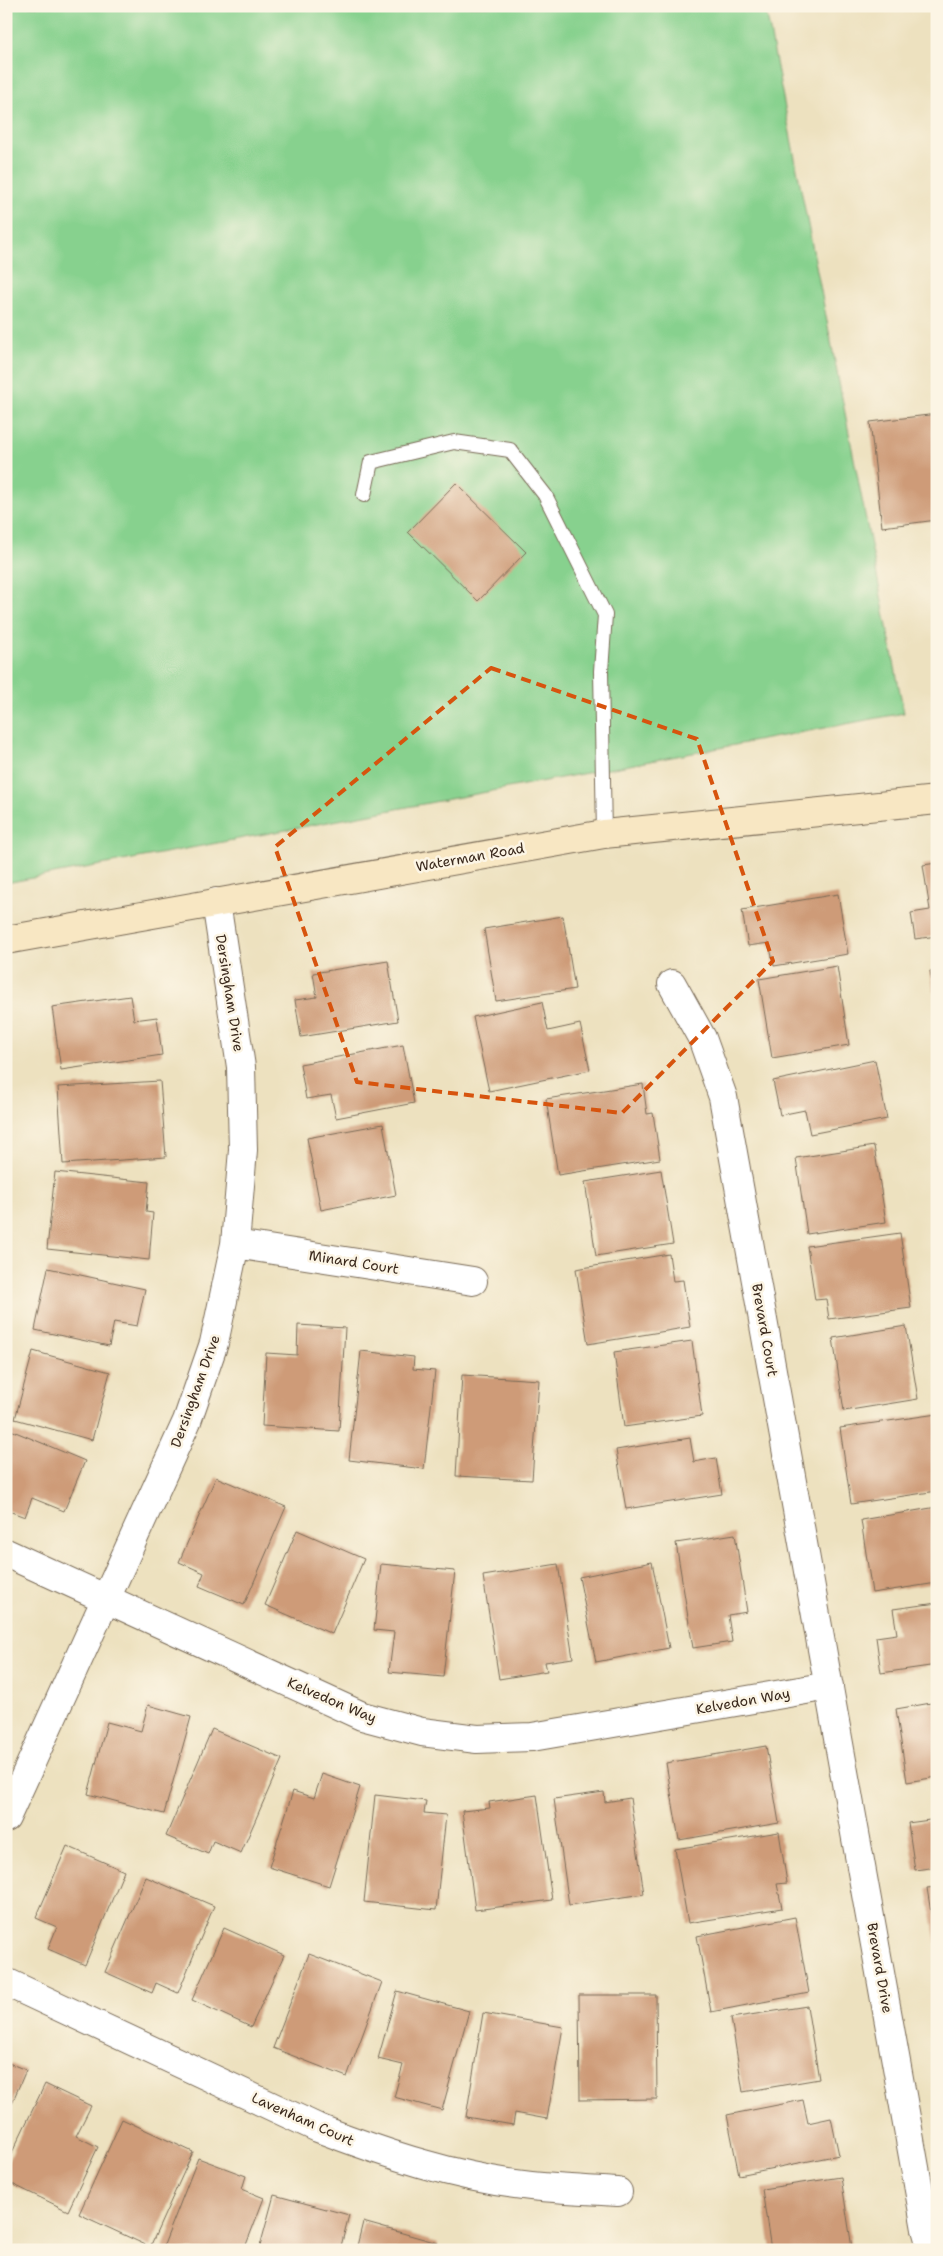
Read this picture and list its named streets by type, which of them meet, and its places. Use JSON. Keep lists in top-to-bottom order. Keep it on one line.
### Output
{"streets":{"street":["Waterman Road","Dersingham Drive","Minard Court","Brevard Court","Kelvedon Way","Brevard Drive","Lavenham Court"]},"crossings":[["Waterman Road","Dersingham Drive"],["Dersingham Drive","Minard Court"],["Dersingham Drive","Kelvedon Way"],["Brevard Court","Kelvedon Way"],["Brevard Court","Brevard Drive"],["Kelvedon Way","Brevard Drive"]]}
